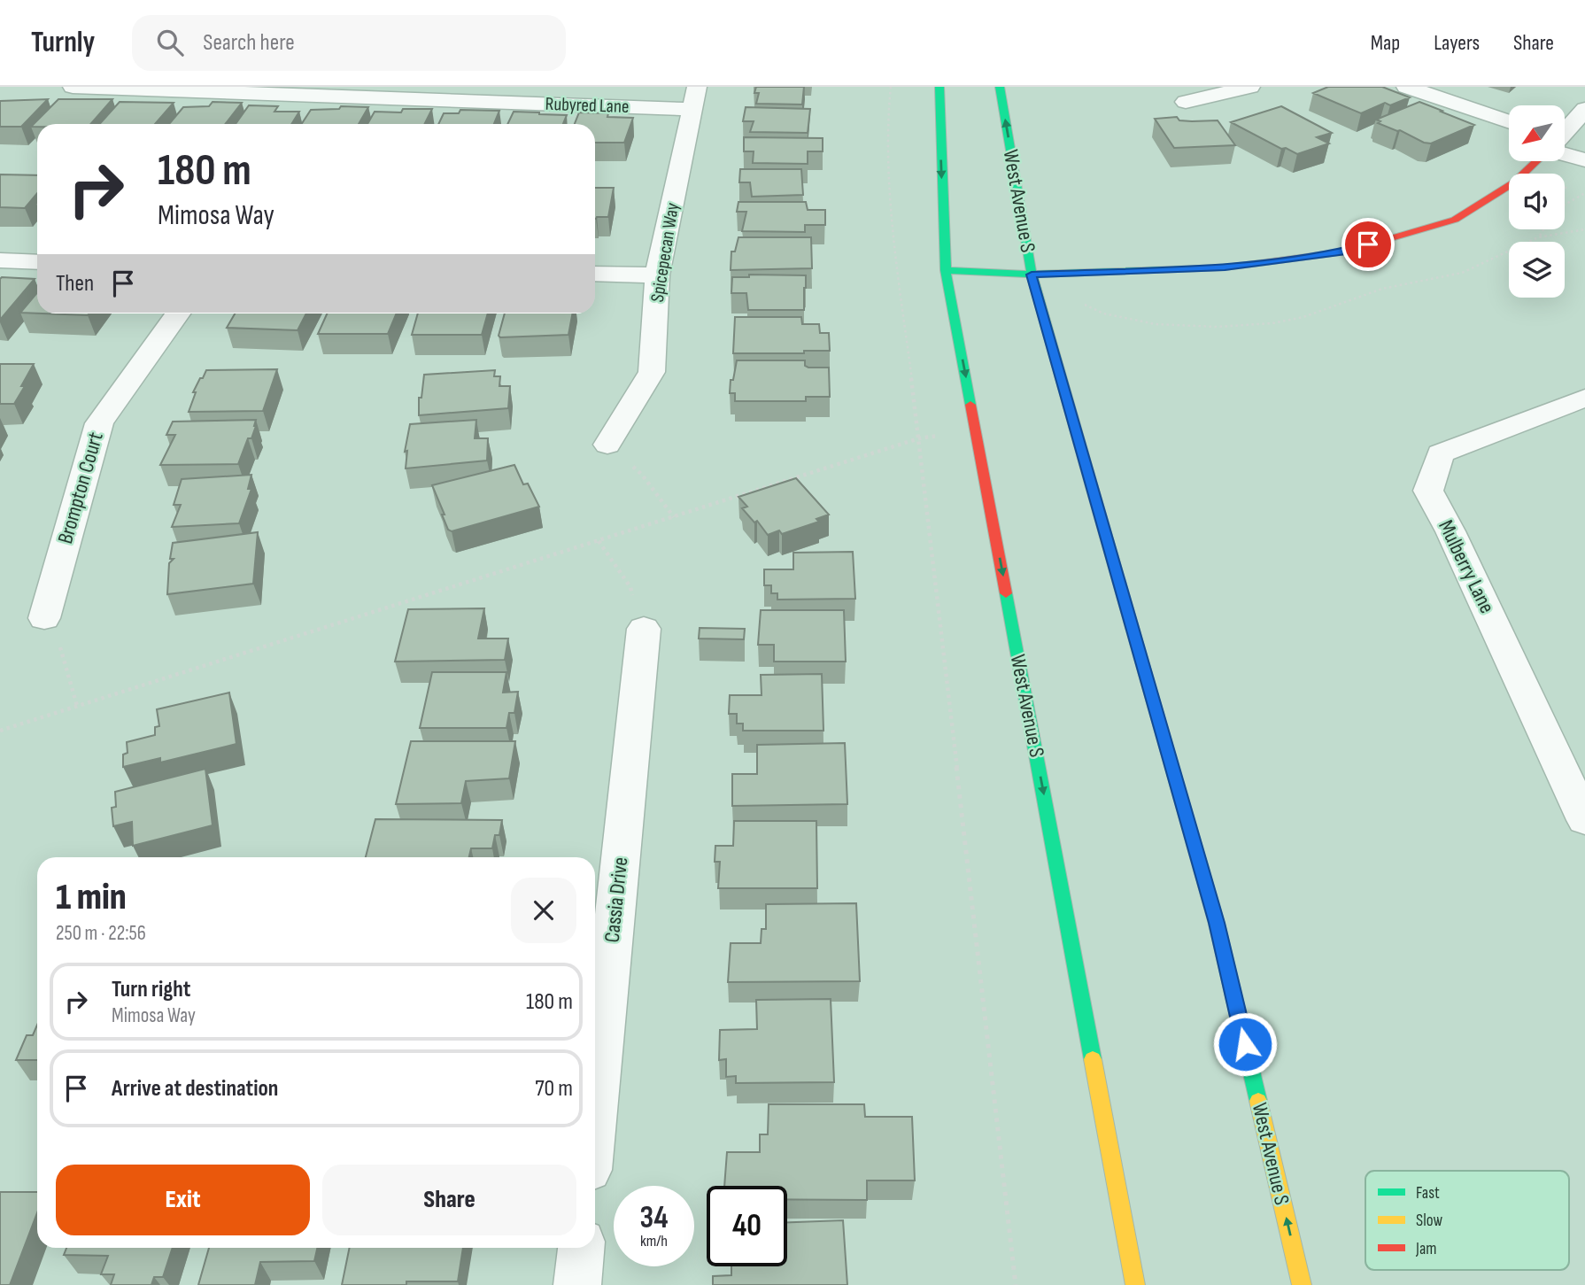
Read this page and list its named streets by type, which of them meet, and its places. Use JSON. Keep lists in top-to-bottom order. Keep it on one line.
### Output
{"streets":{"street":["Rubyred Lane","West Avenue S","Spicepecan Way","Brompton Court","Mulberry Lane","Cassia Drive"]},"crossings":[["Rubyred Lane","Spicepecan Way"]],"legend":["Fast","Slow","Jam"],"north":"bottom left","page":{"header":"Turnly","search":"Search here","nav":["Map","Layers","Share"],"turn":["180 m","Mimosa Way"],"then":"Then","heading":["1 min","250 m · 22:56"],"list":[{"name":"Turn right","note":"Mimosa Way","value":"180 m"},{"name":"Arrive at destination","value":"70 m"}],"buttons":["Exit","Share"],"speed":"34 km/h","limit":"40"}}
